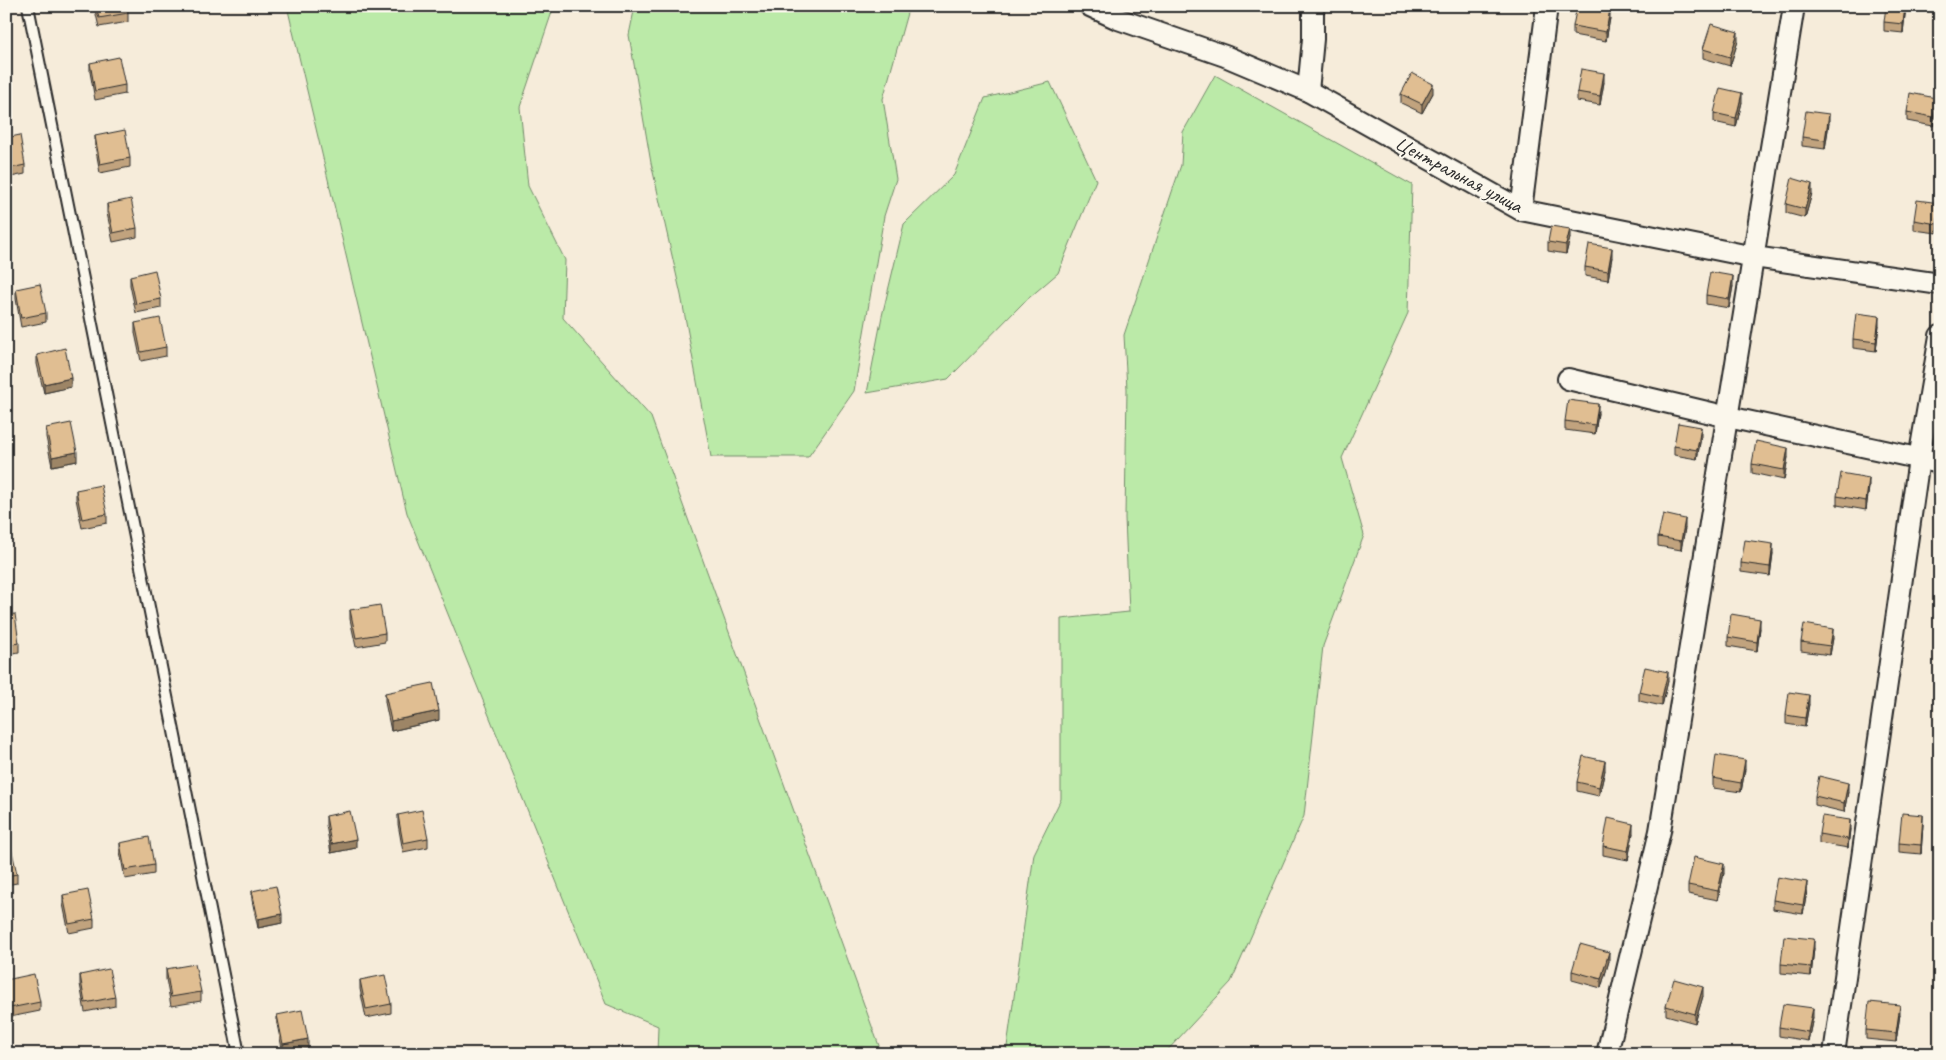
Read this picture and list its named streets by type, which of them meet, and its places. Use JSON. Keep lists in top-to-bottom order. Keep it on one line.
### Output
{"streets":{"street":["Центральная улица"]}}
